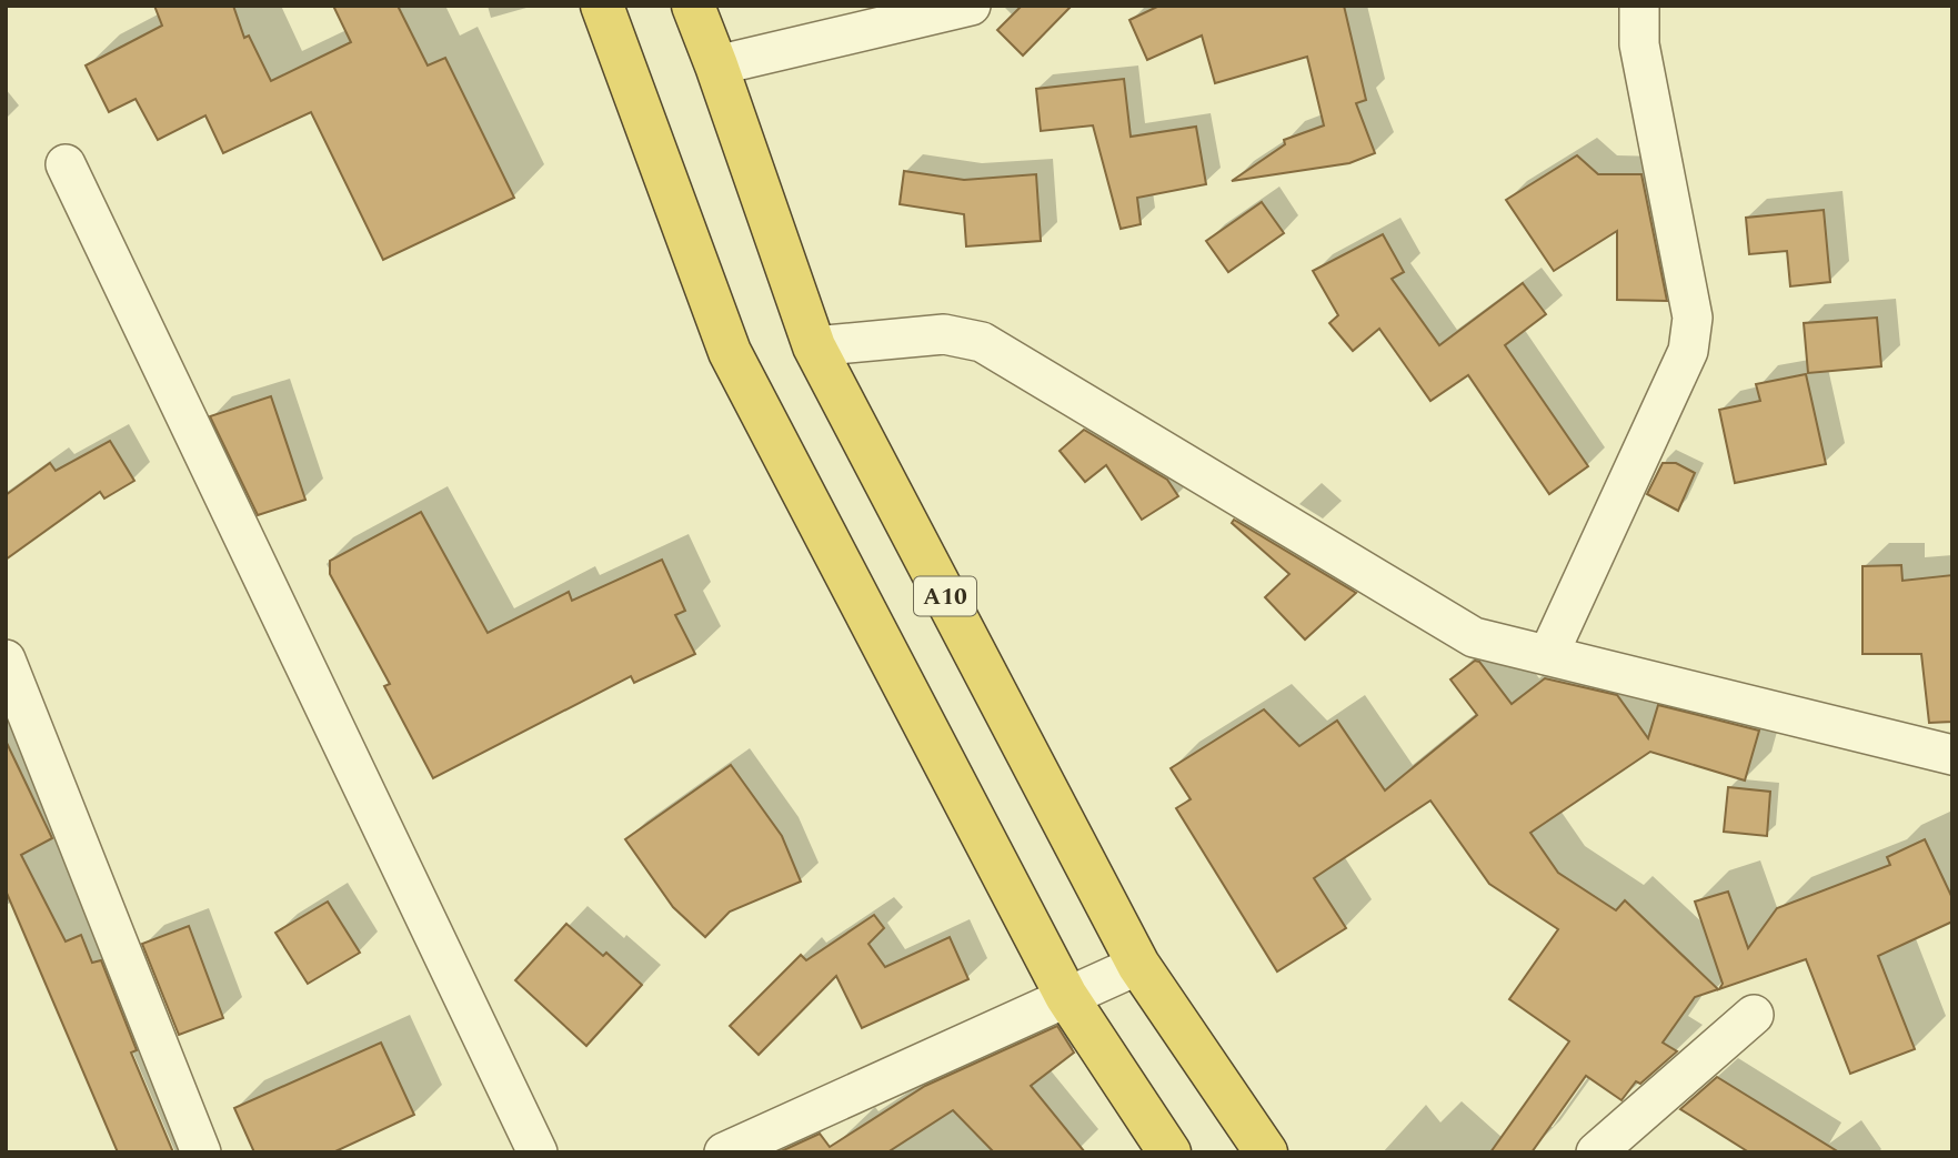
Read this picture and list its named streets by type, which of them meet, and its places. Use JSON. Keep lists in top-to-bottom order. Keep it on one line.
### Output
{"streets":{"highway":["A10"]}}
